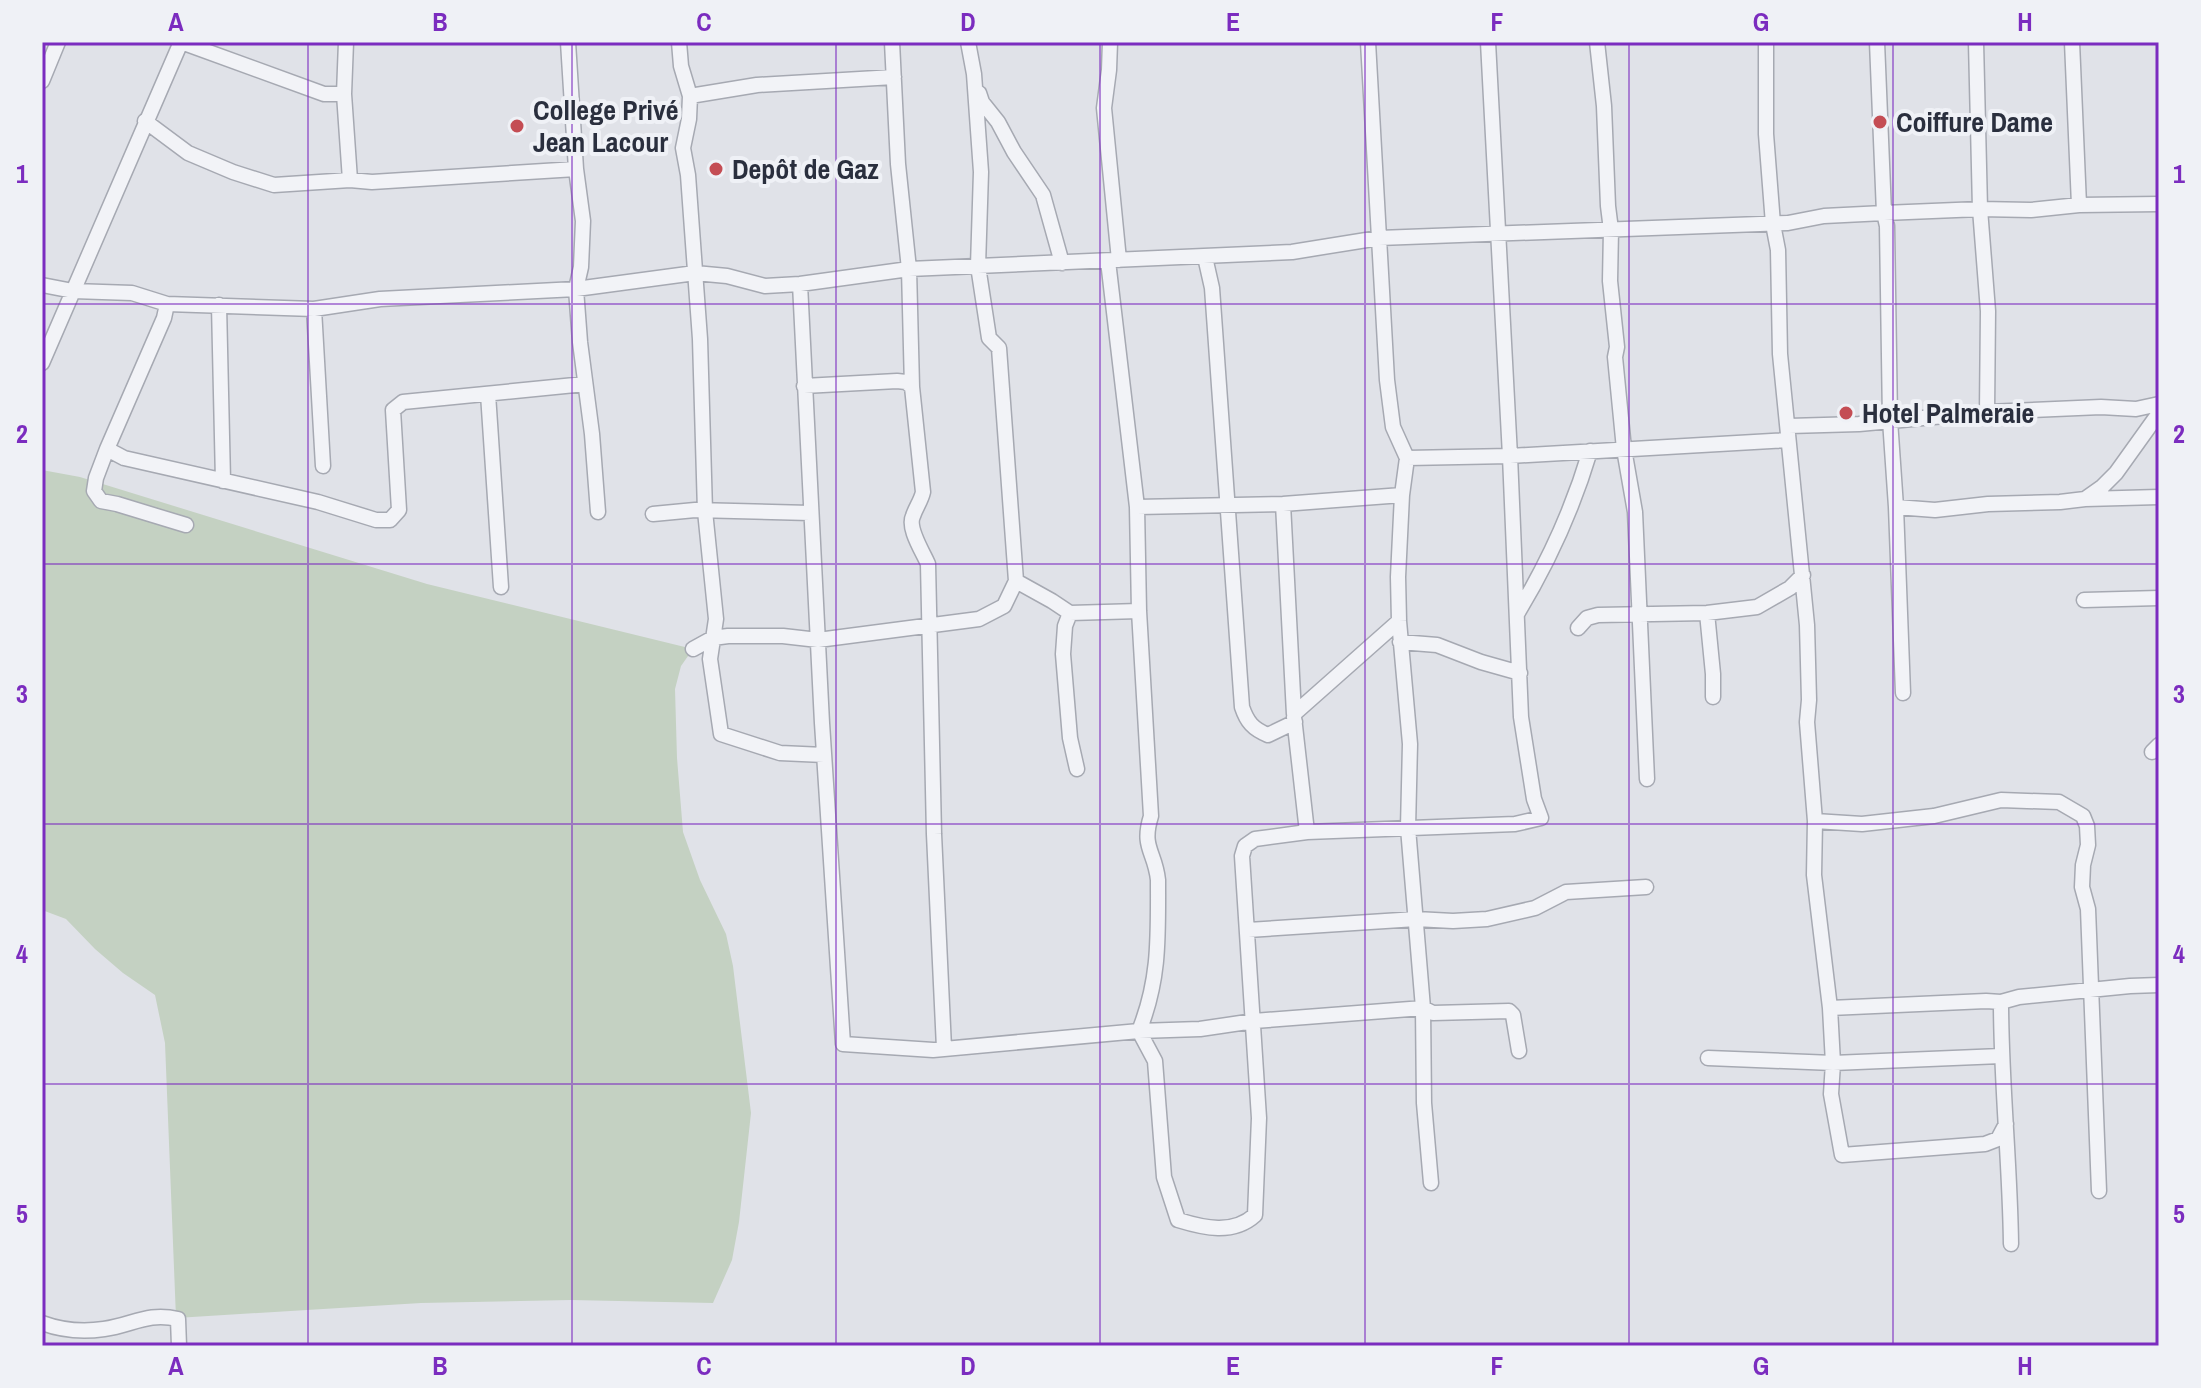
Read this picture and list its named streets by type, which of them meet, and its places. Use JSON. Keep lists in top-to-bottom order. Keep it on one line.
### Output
{"places":["Coiffure Dame","College Privé Jean Lacour","Depôt de Gaz","Hotel Palmeraie"],"grid":{"columns":["A","B","C","D","E","F","G","H"],"rows":["1","2","3","4","5"]}}
